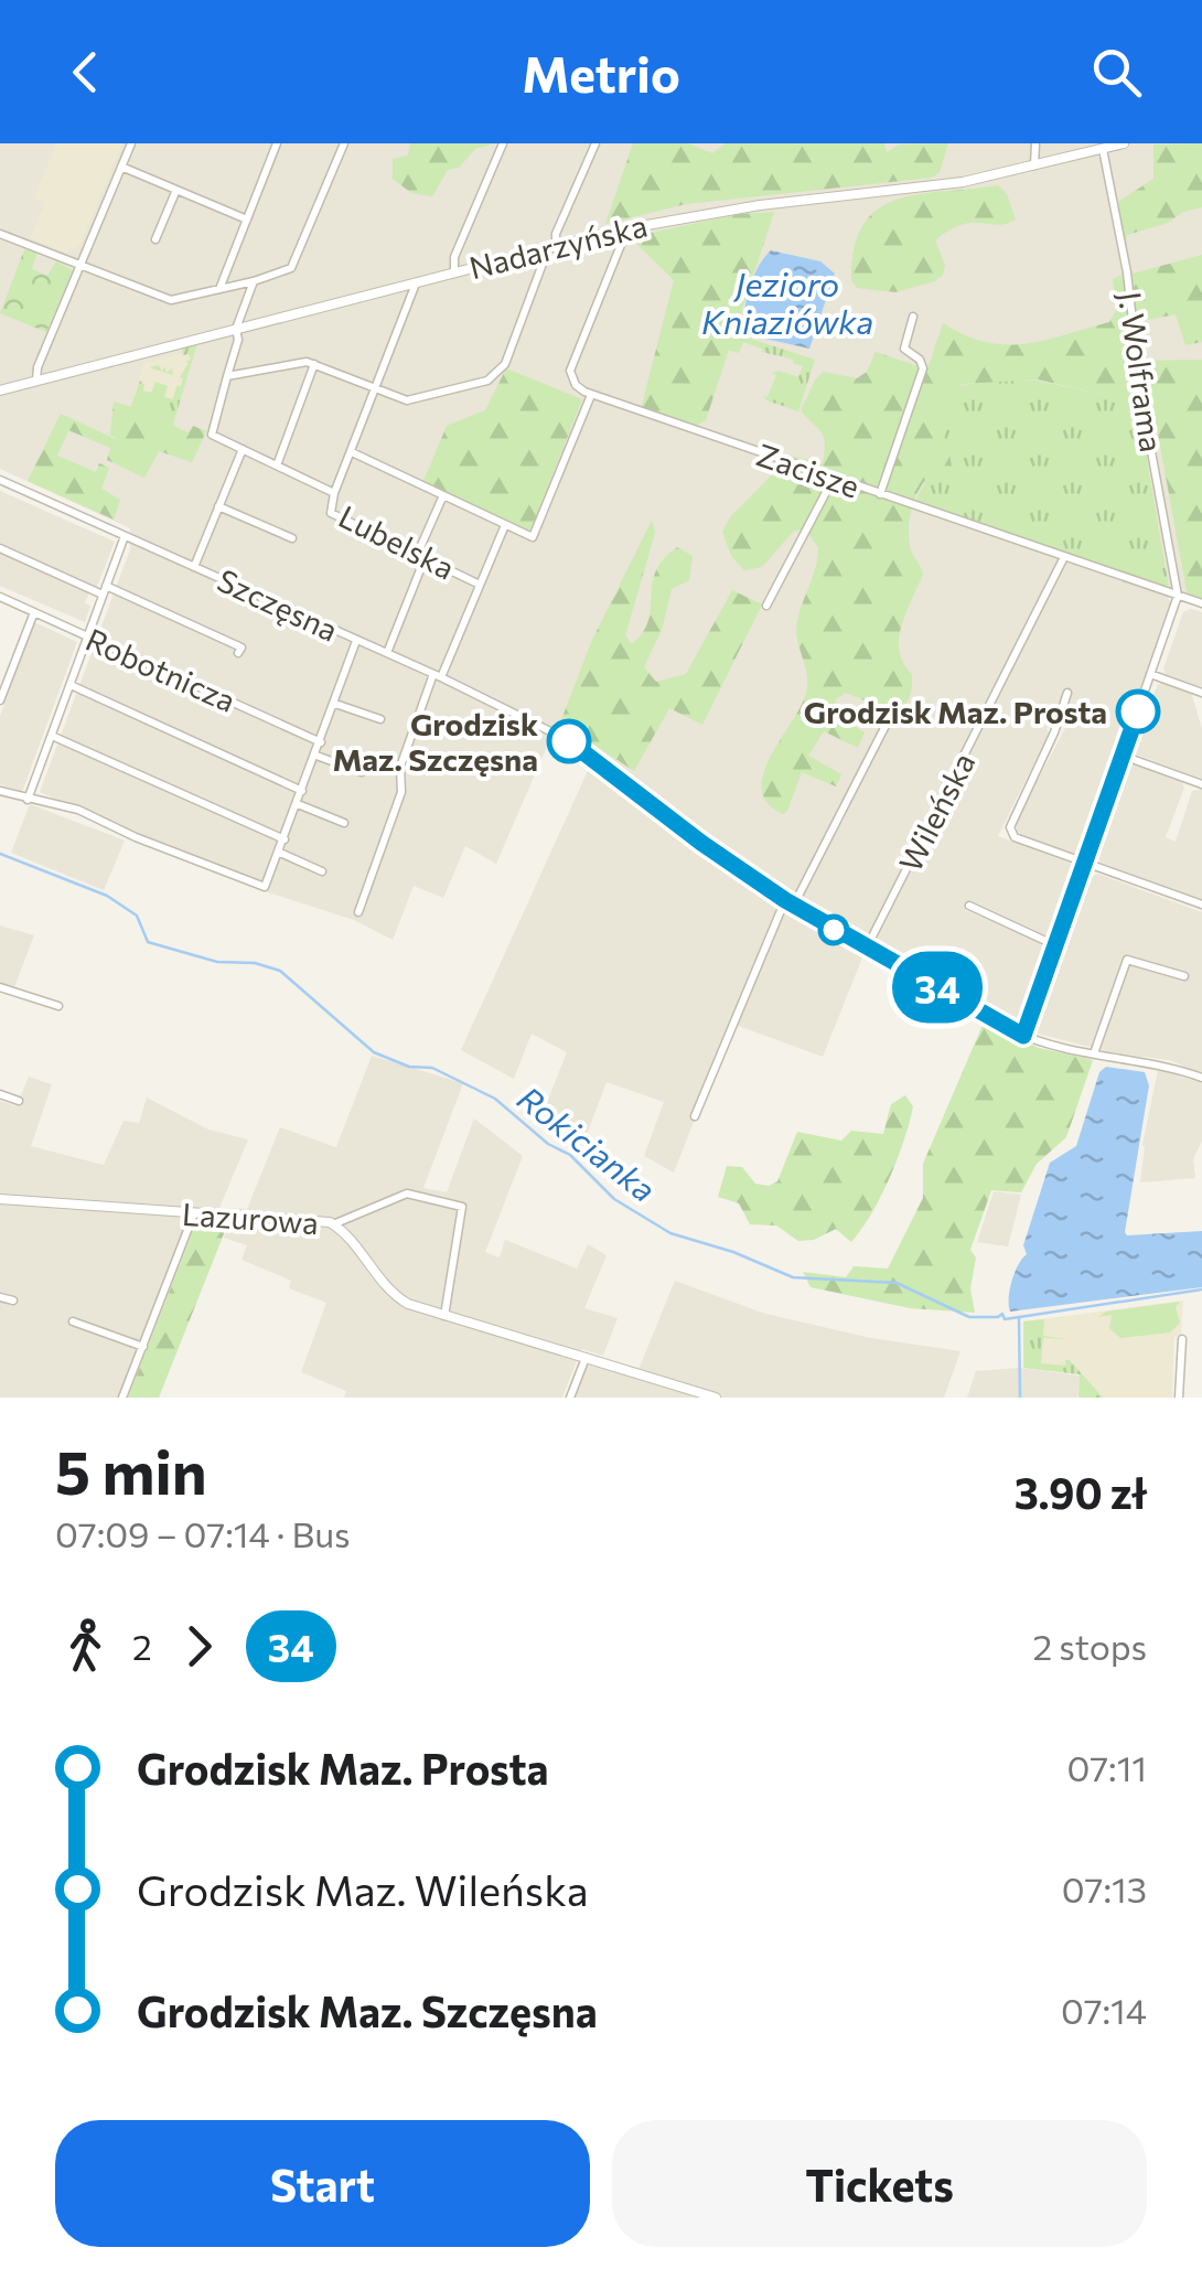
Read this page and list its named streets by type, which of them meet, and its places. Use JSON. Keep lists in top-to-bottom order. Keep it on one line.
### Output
{"streets":{"street":["Nadarzyńska","J. Wolframa","Zacisze","Lubelska","Szczęsna","Robotnicza","Wileńska","Lazurowa"]},"crossings":[["Nadarzyńska","J. Wolframa"],["J. Wolframa","Zacisze"],["Zacisze","Wileńska"],["Szczęsna","Wileńska"]],"water":["Jezioro Kniaziówka","Rokicianka"],"places":["Grodzisk Maz. Prosta","Grodzisk Maz. Szczęsna"],"lines":["bus line 34"],"page":{"header":"Metrio","on_map":"34","heading":["5 min","07:09 – 07:14 · Bus","3.90 zł"],"legs":["2","34","2 stops"],"list":[{"name":"Grodzisk Maz. Prosta","value":"07:11"},{"name":"Grodzisk Maz. Wileńska","value":"07:13"},{"name":"Grodzisk Maz. Szczęsna","value":"07:14"}],"buttons":["Start","Tickets"]}}
